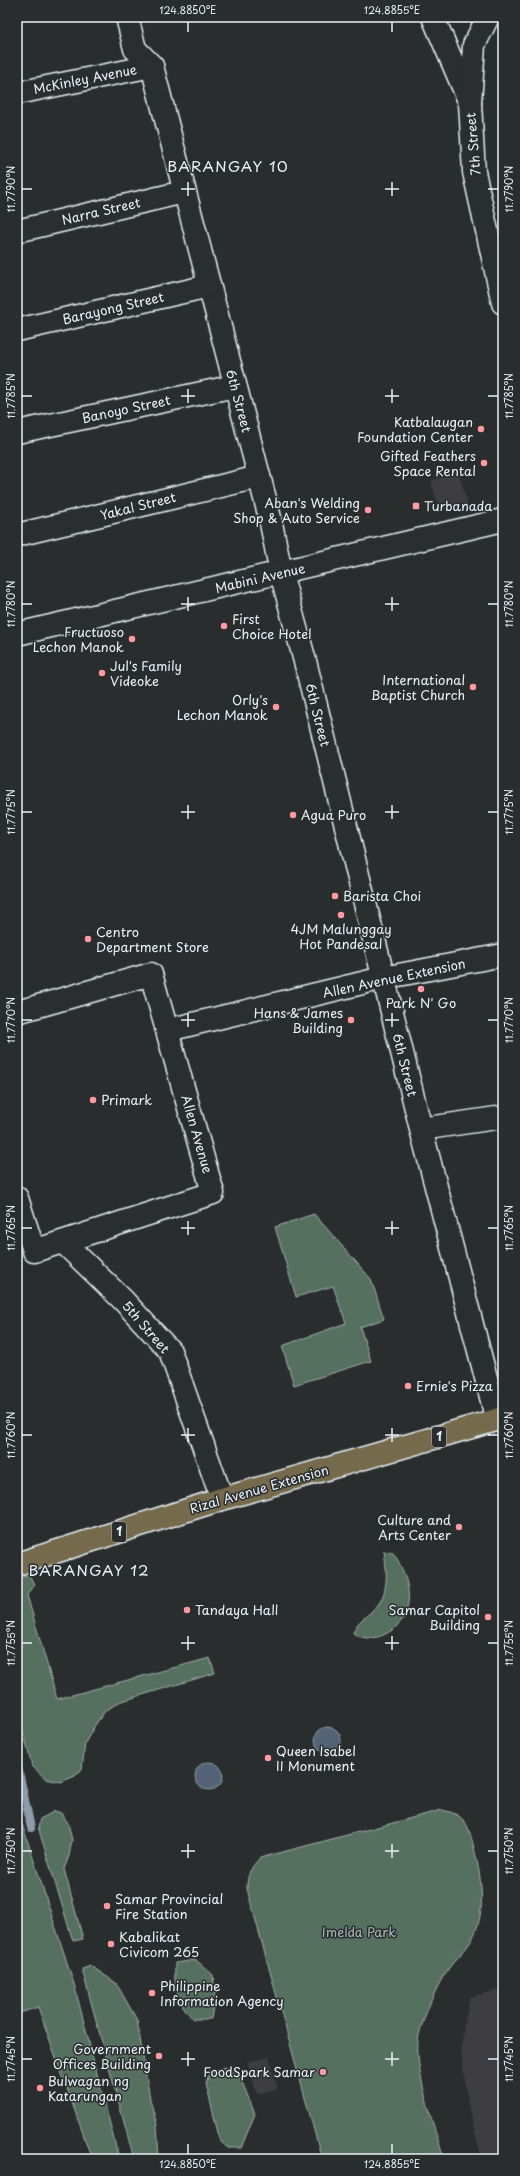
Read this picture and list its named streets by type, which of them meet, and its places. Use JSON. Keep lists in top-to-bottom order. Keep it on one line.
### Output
{"streets":{"main road":["1","Rizal Avenue Extension"],"street":["McKinley Avenue","7th Street","Narra Street","Barayong Street","6th Street","Banoyo Street","Yakal Street","Mabini Avenue","Allen Avenue Extension","Allen Avenue","5th Street"]},"crossings":[["McKinley Avenue","6th Street"],["Narra Street","6th Street"],["Barayong Street","6th Street"],["6th Street","Banoyo Street"],["6th Street","Yakal Street"],["6th Street","Mabini Avenue"],["6th Street","Allen Avenue Extension"],["6th Street","Rizal Avenue Extension"],["Allen Avenue Extension","Allen Avenue"],["Allen Avenue","5th Street"],["5th Street","Rizal Avenue Extension"]],"districts":["BARANGAY 10","BARANGAY 12"],"parks":["Imelda Park"],"places":{"other":["Katbalaugan Foundation Center","Gifted Feathers Space Rental","Aban's Welding Shop & Auto Service","First Choice Hotel","Fructuoso Lechon Manok","Jul's Family Videoke","International Baptist Church","Orly's Lechon Manok","Agua Puro","Barista Choi","4JM Malunggay Hot Pandesal","Centro Department Store","Park N' Go","Hans & James Building","Primark","Ernie's Pizza","Culture and Arts Center","Tandaya Hall","Samar Capitol Building","Queen Isabel II Monument","Samar Provincial Fire Station","Kabalikat Civicom 265","Philippine Information Agency","Government Offices Building","FoodSpark Samar","Bulwagan ng Katarungan"],"transit":["Turbanada"]},"coordinates":["124.8850°E","124.8855°E","11.7790°N","11.7785°N","11.7780°N","11.7775°N","11.7770°N","11.7765°N","11.7760°N","11.7755°N","11.7750°N","11.7745°N"]}
